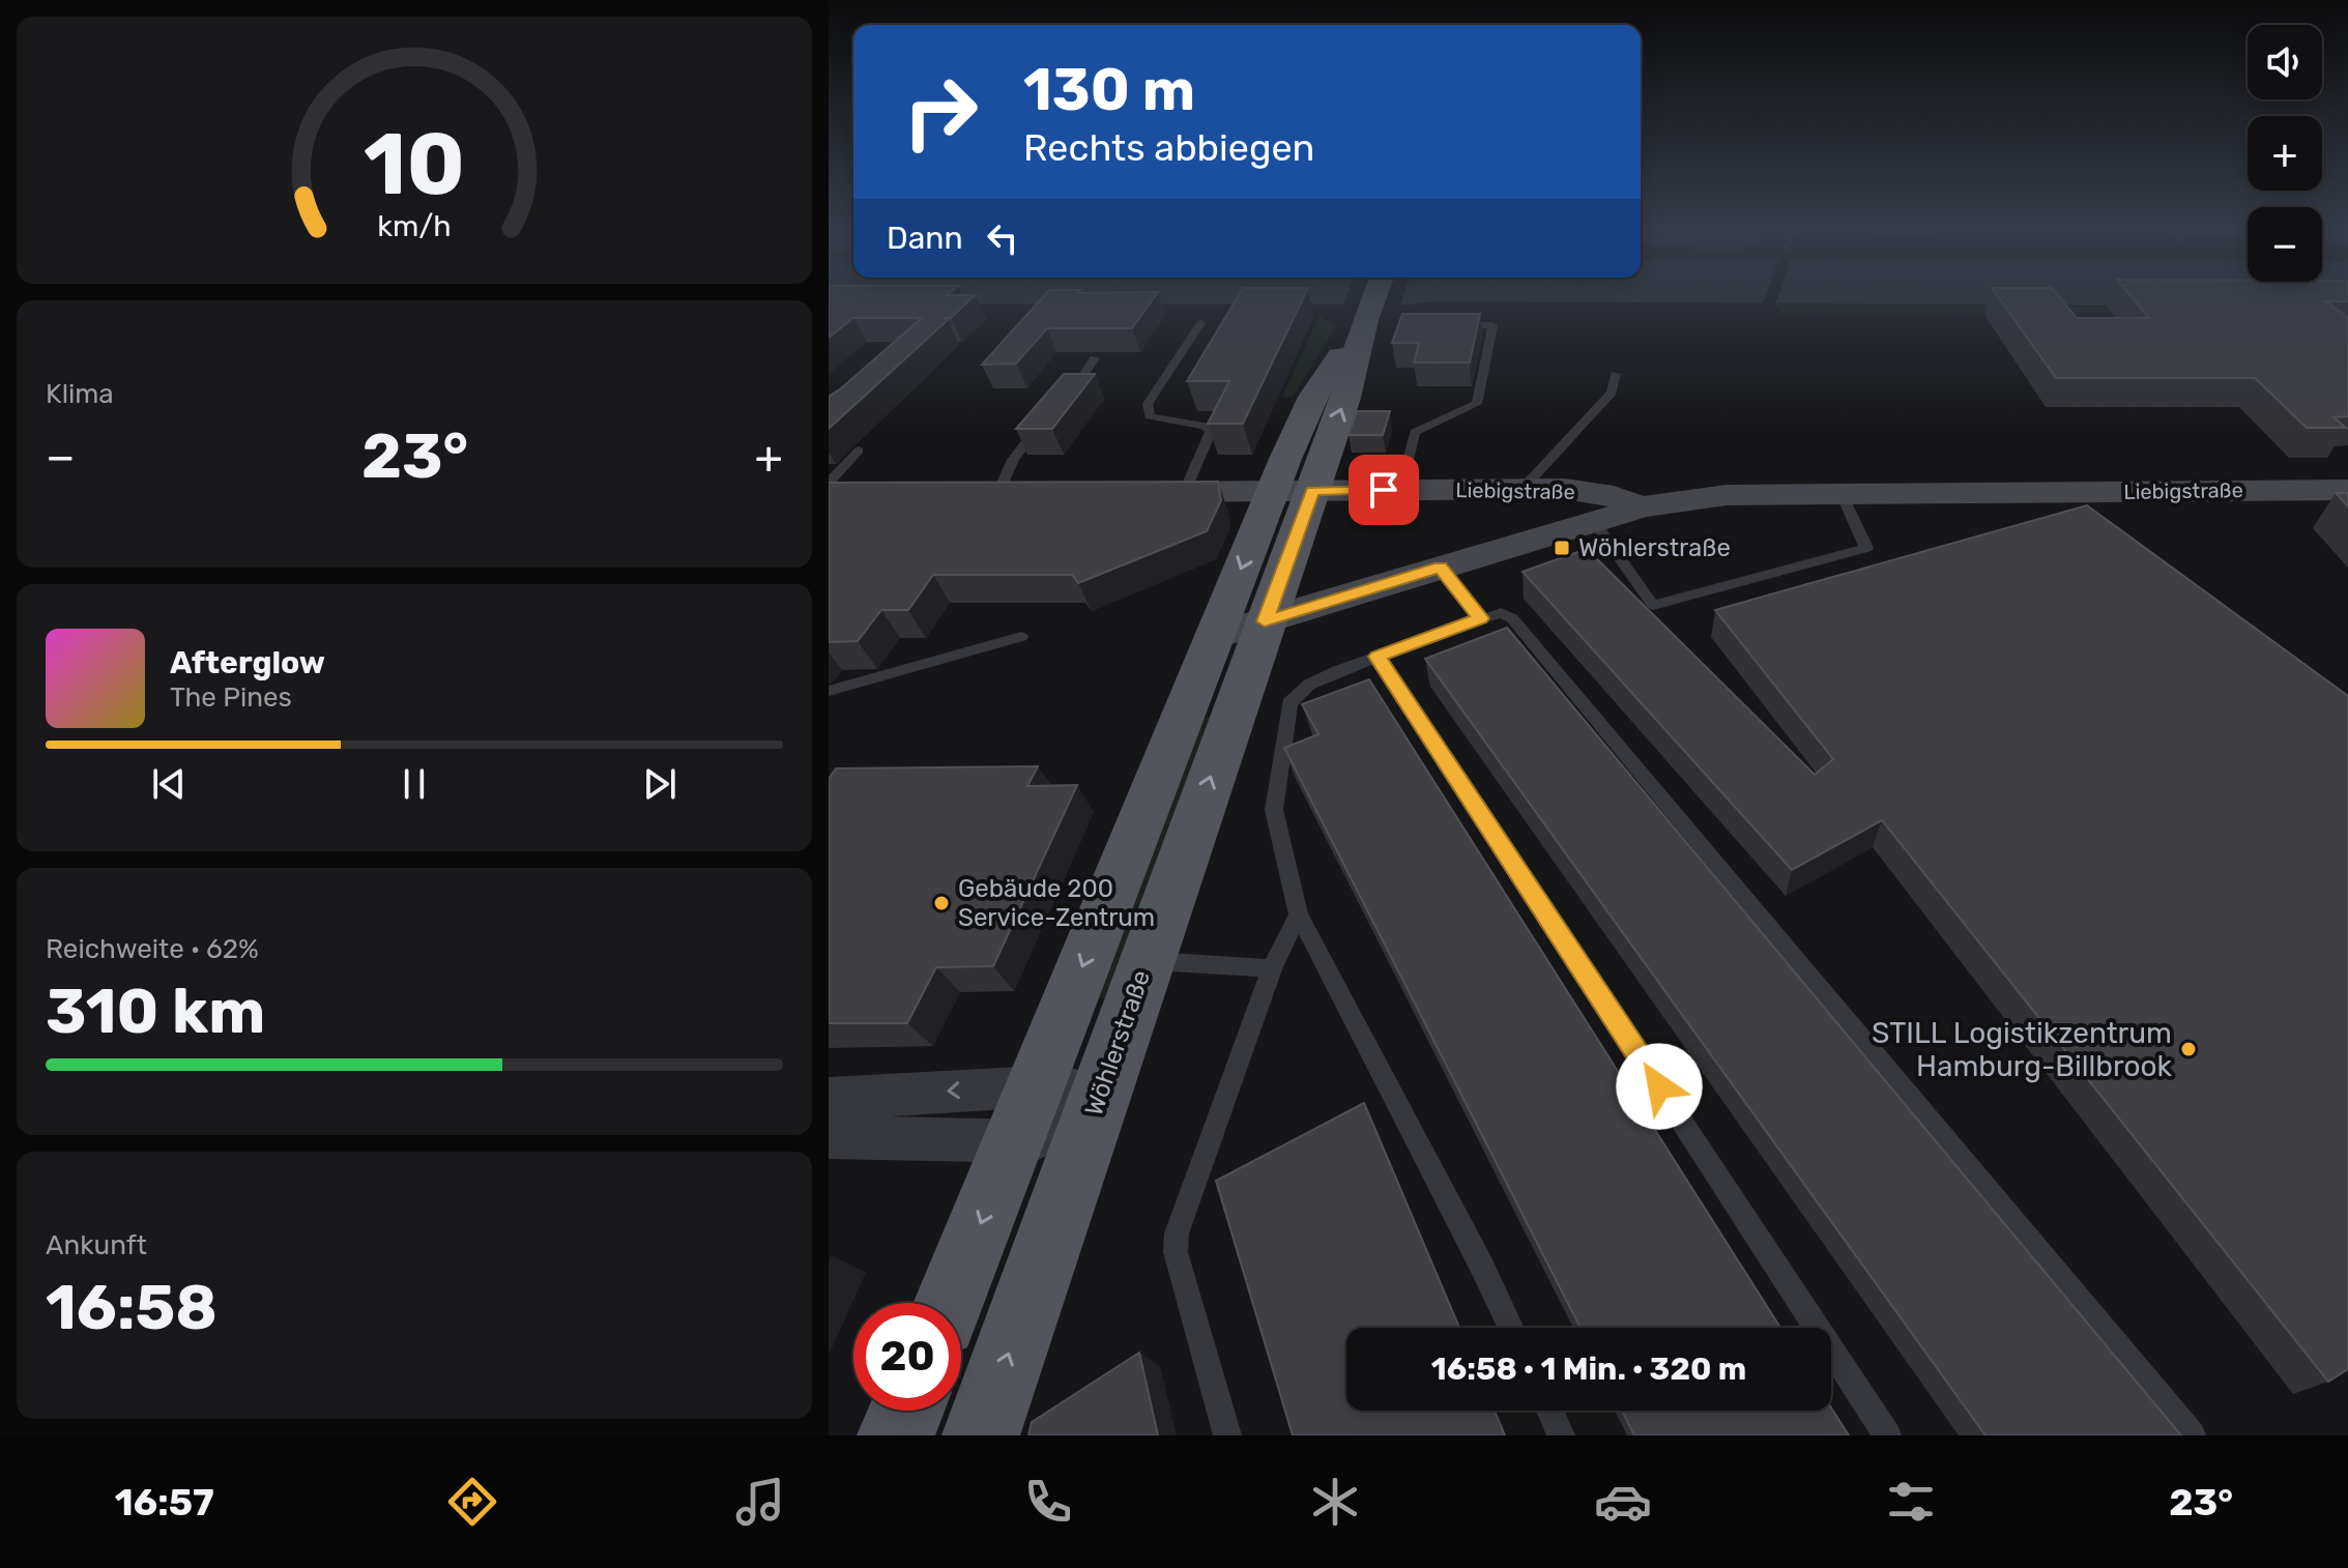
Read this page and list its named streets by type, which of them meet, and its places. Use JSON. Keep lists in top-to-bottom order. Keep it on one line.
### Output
{"streets":{"main road":["Wöhlerstraße"],"street":["Liebigstraße"]},"crossings":[["Liebigstraße","Wöhlerstraße"]],"places":{"transit":["Wöhlerstraße"],"other":["Gebäude 200 Service-Zentrum","STILL Logistikzentrum Hamburg-Billbrook"]},"page":{"map_buttons":["+","−"],"turn":["130 m","Rechts abbiegen"],"then":"Dann","tile":["Klima",["Reichweite · 62%","310 km"],["Ankunft","16:58"]],"heat":["−","23°","+"],"song":["Afterglow","The Pines"],"limit":"20","trip":"16:58 · 1 Min. · 320 m","tabs":["16:57","23°"],"gauge":["10","km/h"]}}
